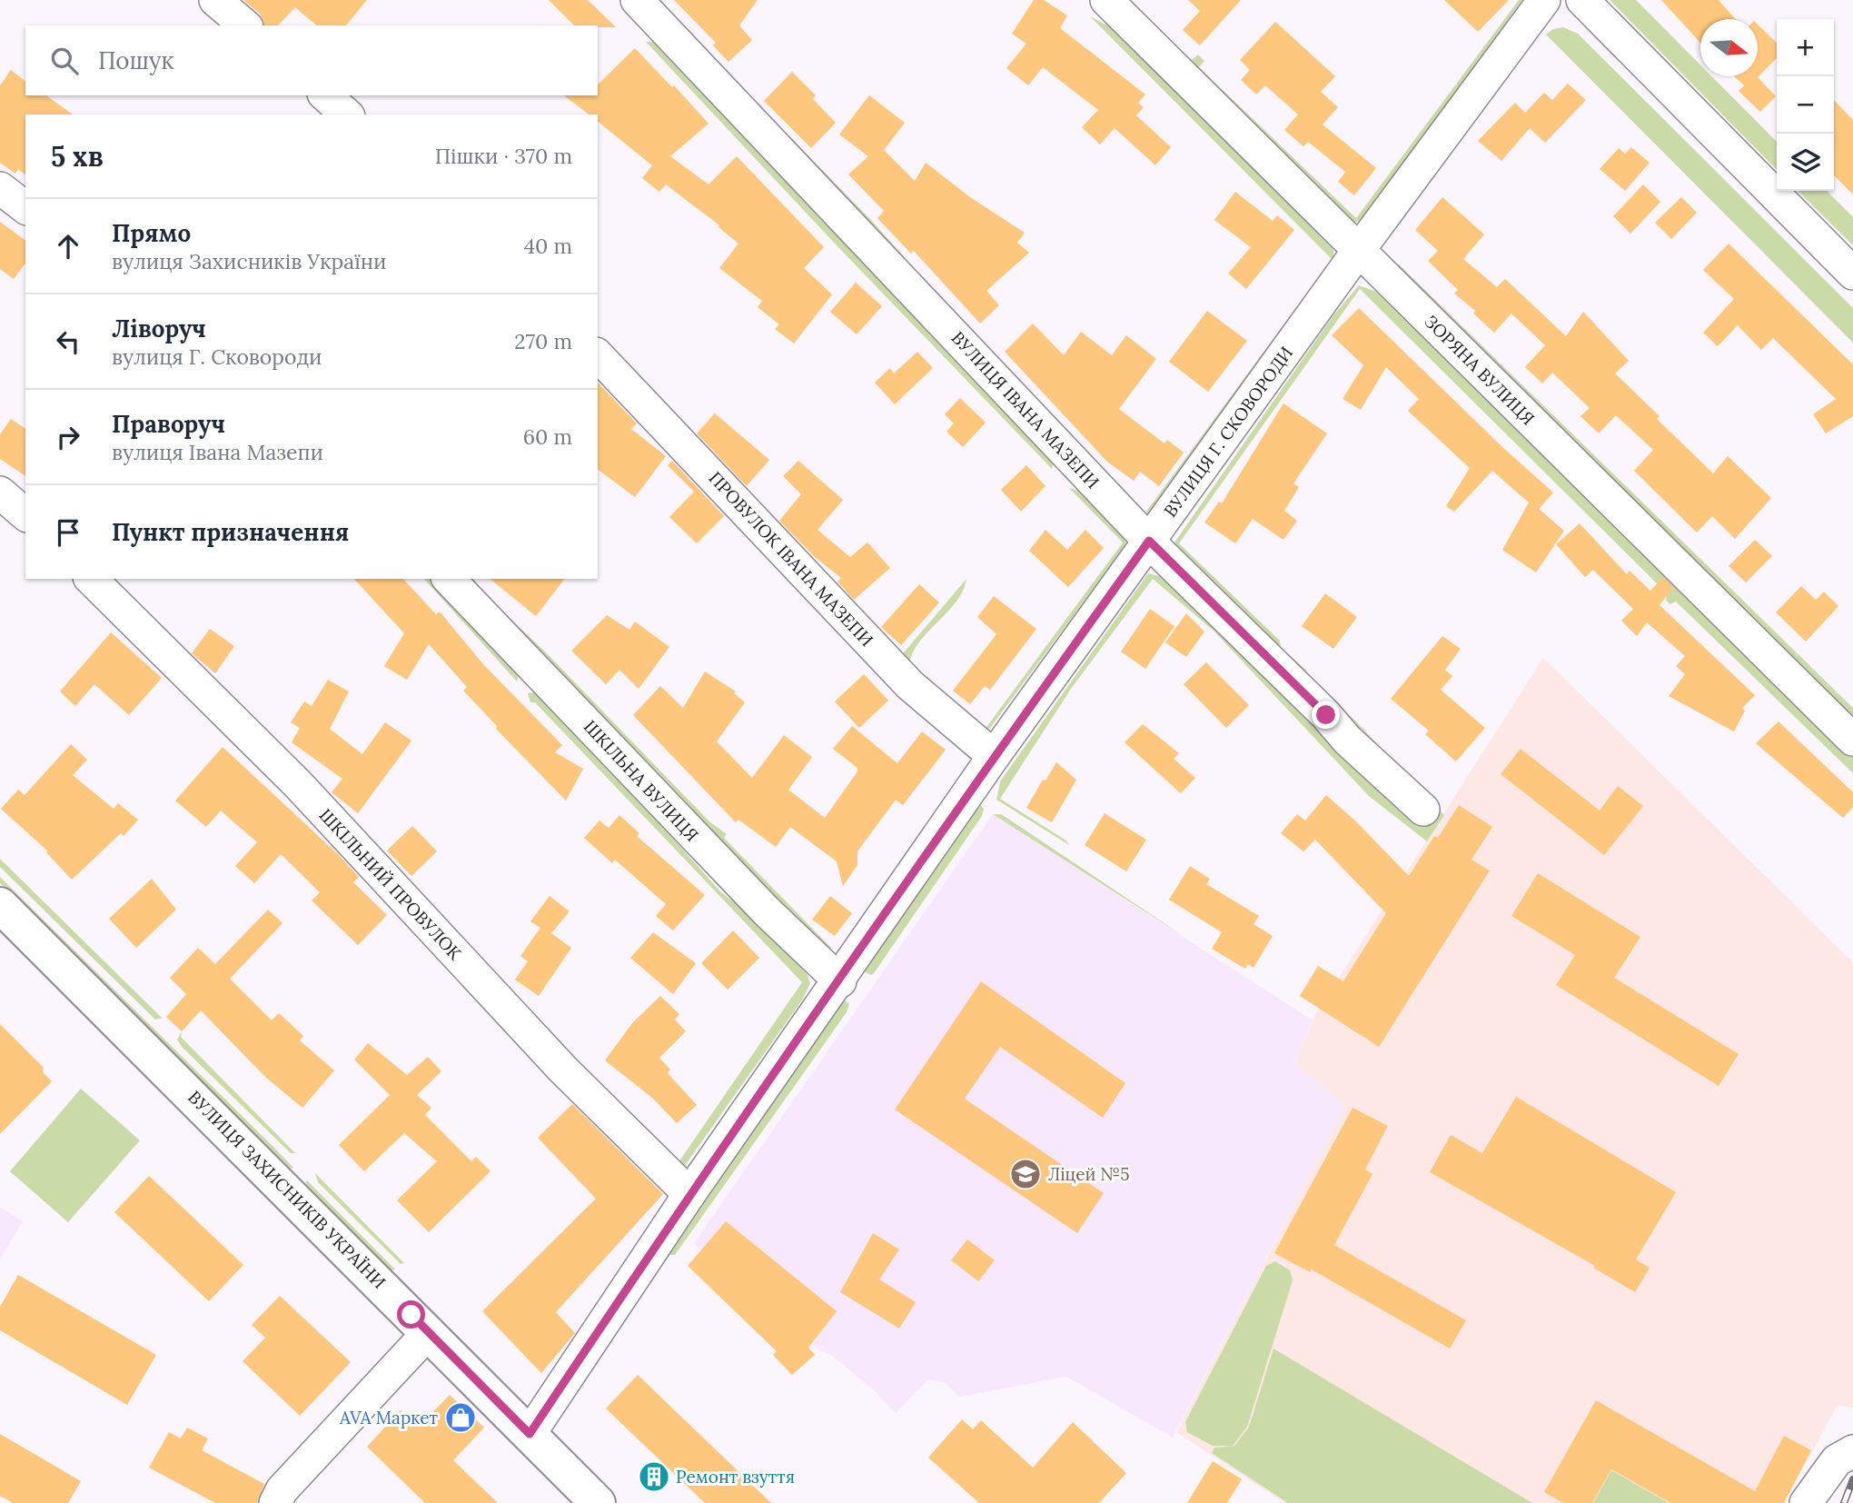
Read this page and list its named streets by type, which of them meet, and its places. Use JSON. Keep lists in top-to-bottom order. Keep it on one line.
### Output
{"streets":{"street":["ЗОРЯНА ВУЛИЦЯ","ВУЛИЦЯ ІВАНА МАЗЕПИ","ВУЛИЦЯ Г. СКОВОРОДИ","ПРОВУЛОК ІВАНА МАЗЕПИ","ШКІЛЬНА ВУЛИЦЯ","ШКІЛЬНИЙ ПРОВУЛОК","ВУЛИЦЯ ЗАХИСНИКІВ УКРАЇНИ"]},"crossings":[["ЗОРЯНА ВУЛИЦЯ","ВУЛИЦЯ Г. СКОВОРОДИ"],["ВУЛИЦЯ ІВАНА МАЗЕПИ","ВУЛИЦЯ Г. СКОВОРОДИ"],["ВУЛИЦЯ Г. СКОВОРОДИ","ПРОВУЛОК ІВАНА МАЗЕПИ"],["ВУЛИЦЯ Г. СКОВОРОДИ","ШКІЛЬНА ВУЛИЦЯ"],["ВУЛИЦЯ Г. СКОВОРОДИ","ШКІЛЬНИЙ ПРОВУЛОК"],["ВУЛИЦЯ Г. СКОВОРОДИ","ВУЛИЦЯ ЗАХИСНИКІВ УКРАЇНИ"]],"places":{"school or university":["Ліцей №5"],"shop":["AVA Маркет"],"building":["Ремонт взуття"]},"north":"right","page":{"map_buttons":["+","−"],"search":"Пошук","heading":["5 хв","Пішки · 370 m"],"list":[["Прямо","вулиця Захисників України","40 m"],["Ліворуч","вулиця Г. Сковороди","270 m"],["Праворуч","вулиця Івана Мазепи","60 m"],"Пункт призначення"]}}
